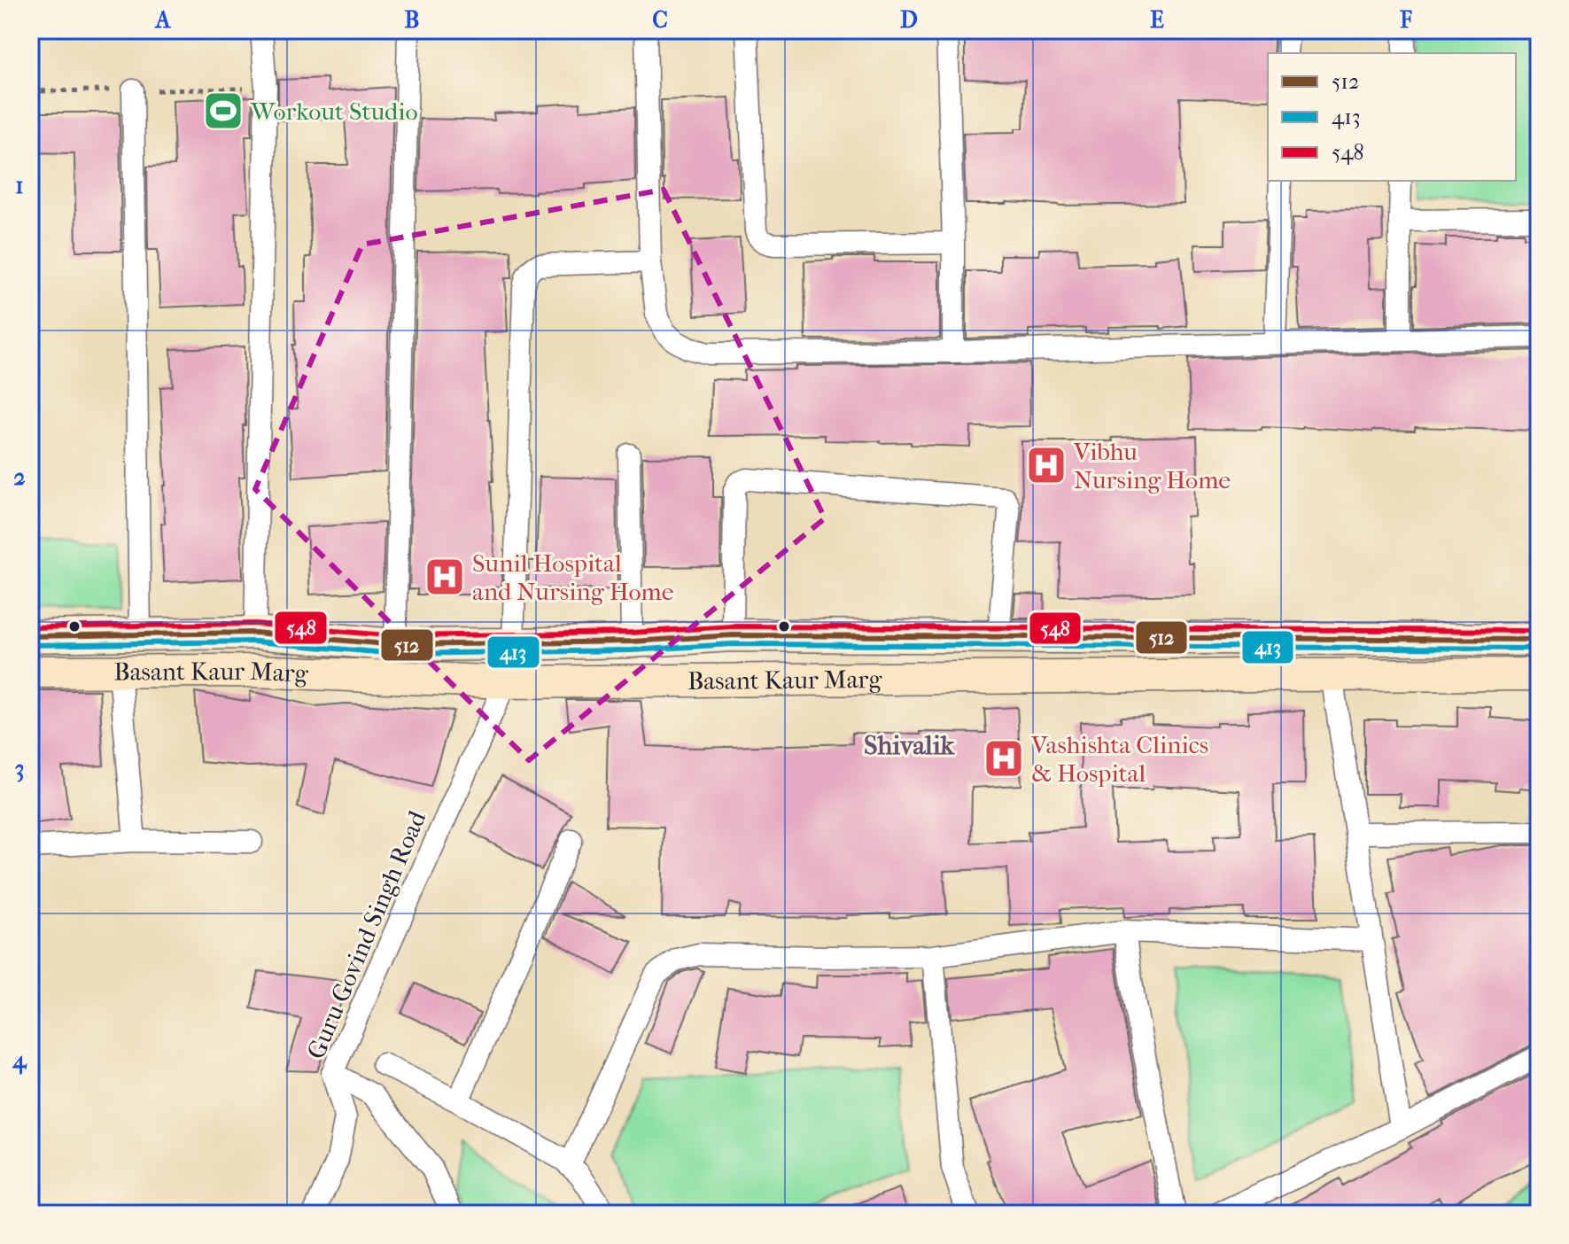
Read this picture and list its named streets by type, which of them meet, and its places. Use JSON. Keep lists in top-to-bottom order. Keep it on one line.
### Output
{"streets":{"main road":["Basant Kaur Marg"],"street":["Guru Govind Singh Road"]},"crossings":[["Basant Kaur Marg","Guru Govind Singh Road"]],"districts":["Shivalik"],"places":{"sports":["Workout Studio"],"hospital":["Vibhu Nursing Home","Sunil Hospital and Nursing Home","Vashishta Clinics & Hospital"]},"lines":["transit line 548","transit line 512","transit line 413"],"legend":["512","413","548"],"grid":{"columns":["A","B","C","D","E","F"],"rows":["1","2","3","4"]}}
